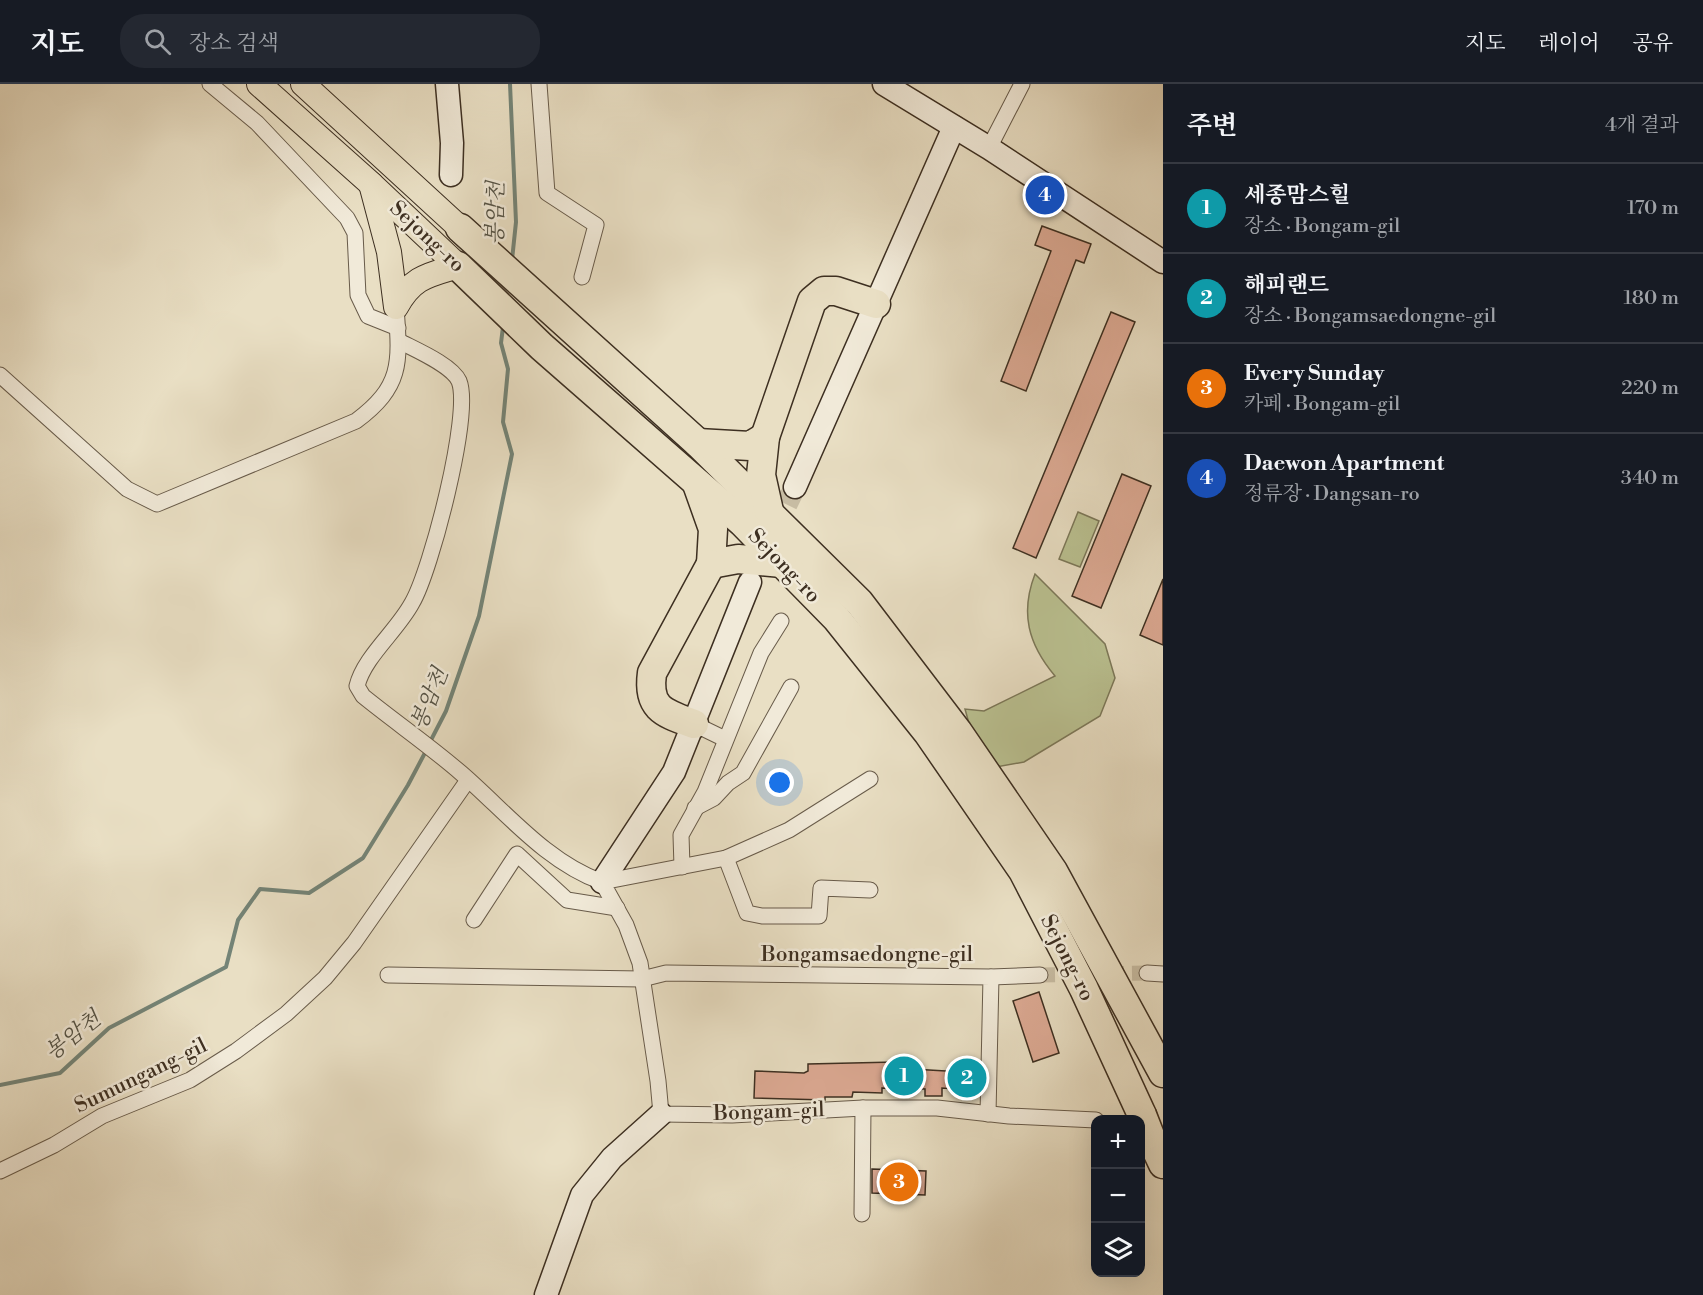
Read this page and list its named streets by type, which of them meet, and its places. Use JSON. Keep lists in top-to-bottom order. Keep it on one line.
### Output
{"streets":{"highway":["Sejong-ro"],"street":["Bongamsaedongne-gil","Sumungang-gil","Bongam-gil"]},"crossings":[["Bongamsaedongne-gil","Bongam-gil"]],"water":["봉암천"],"page":{"header":"지도","search":"장소 검색","nav":["지도","레이어","공유"],"heading":["주변","4개 결과"],"list":[{"mark":"1","name":"세종맘스힐","note":"장소 · Bongam-gil","value":"170 m"},{"mark":"2","name":"해피랜드","note":"장소 · Bongamsaedongne-gil","value":"180 m"},{"mark":"3","name":"Every Sunday","note":"카페 · Bongam-gil","value":"220 m"},{"mark":"4","name":"Daewon Apartment","note":"정류장 · Dangsan-ro","value":"340 m"}],"pins":["4","1","2","3"],"map_buttons":["+","−"]}}
